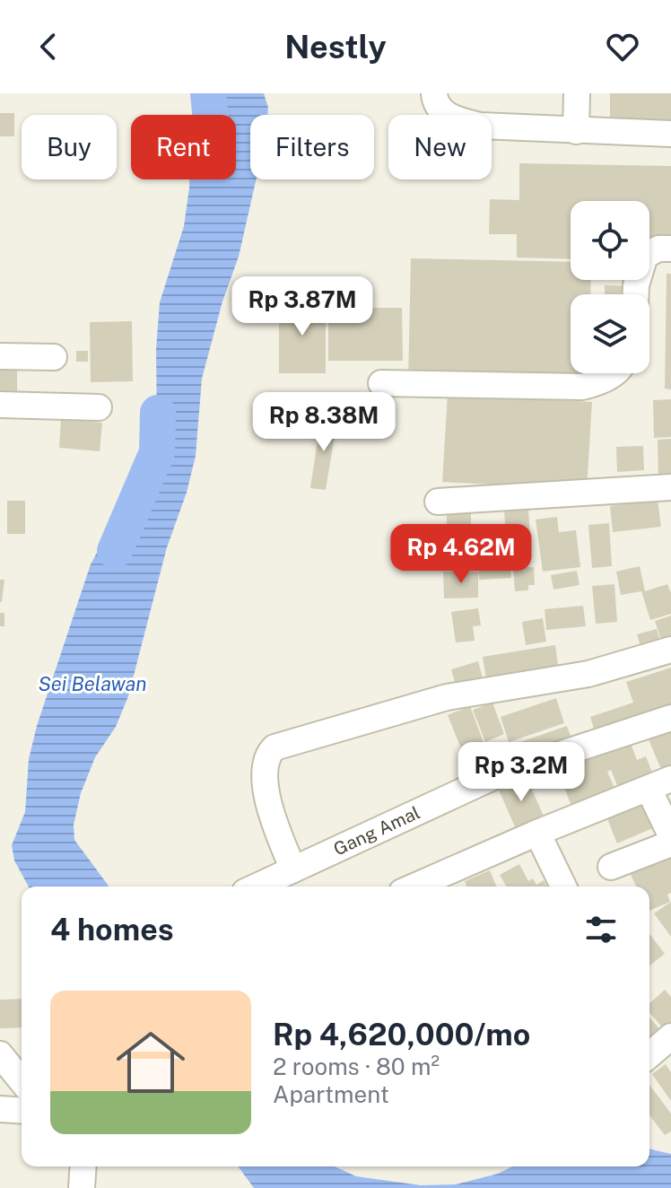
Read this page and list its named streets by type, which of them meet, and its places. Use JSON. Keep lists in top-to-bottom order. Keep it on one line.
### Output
{"streets":{"street":["Gang Amal"]},"water":["Sei Belawan"],"page":{"header":"Nestly","chip":["Buy","Rent","Filters","New"],"price":["Rp 3.87M","Rp 8.38M","Rp 4.62M","Rp 3.2M"],"heading":"4 homes","list":[{"name":"Rp 4,620,000/mo","note":"2 rooms · 80 m² · Apartment"}]}}
